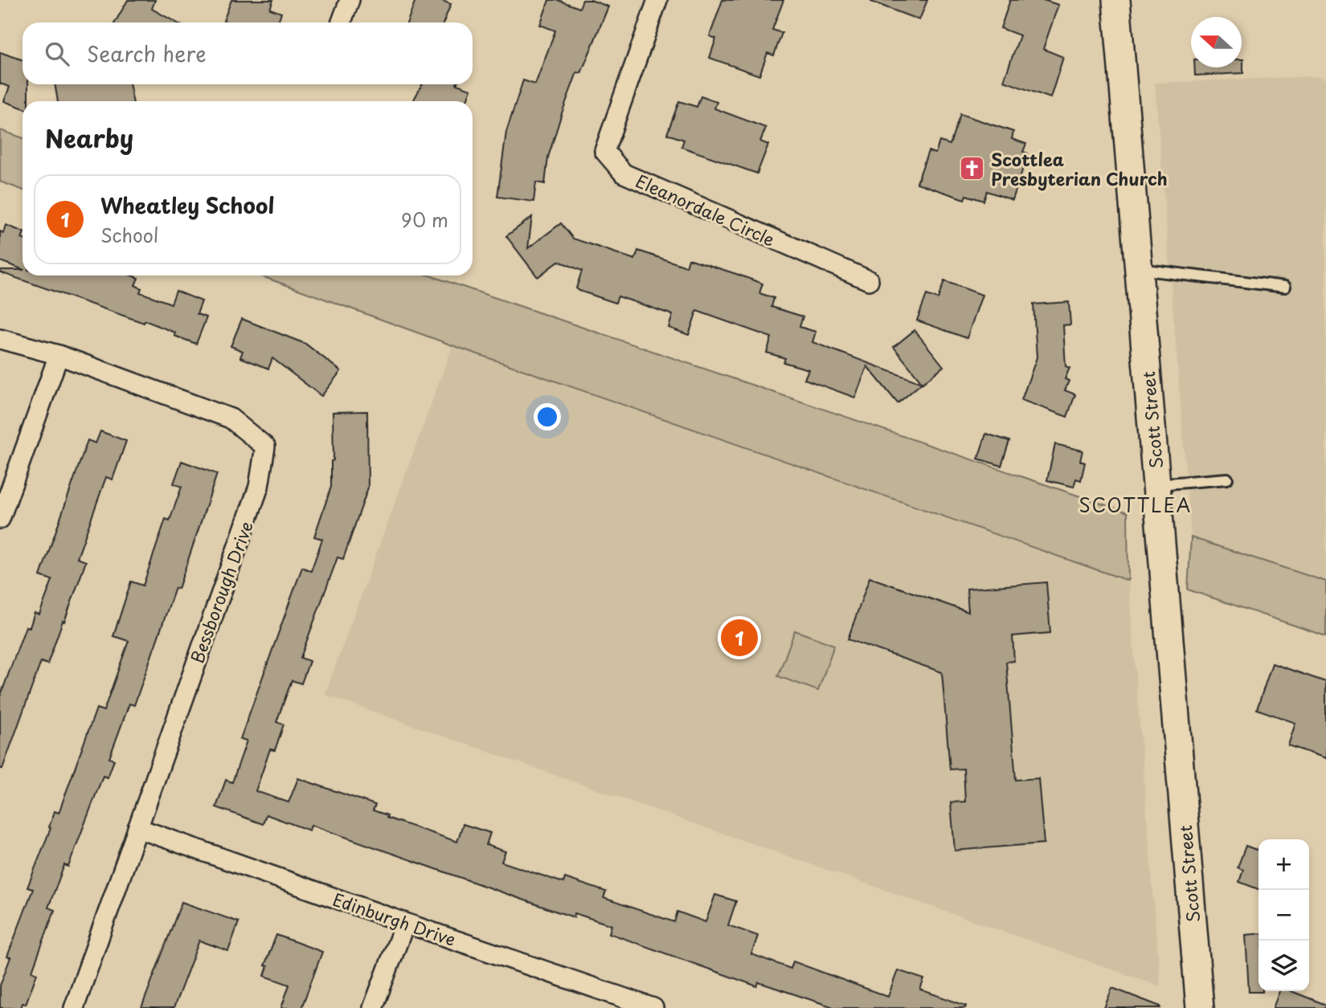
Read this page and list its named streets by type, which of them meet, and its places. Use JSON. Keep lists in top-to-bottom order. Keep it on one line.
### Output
{"streets":{"main road":["Scott Street"],"street":["Eleanordale Circle","Bessborough Drive","Edinburgh Drive"]},"crossings":[["Bessborough Drive","Edinburgh Drive"]],"districts":["SCOTTLEA"],"places":{"church":["Scottlea Presbyterian Church"]},"north":"left","page":{"search":"Search here","heading":"Nearby","list":[{"mark":"1","name":"Wheatley School","note":"School","value":"90 m"}],"pins":"1","map_buttons":["+","−"]}}
